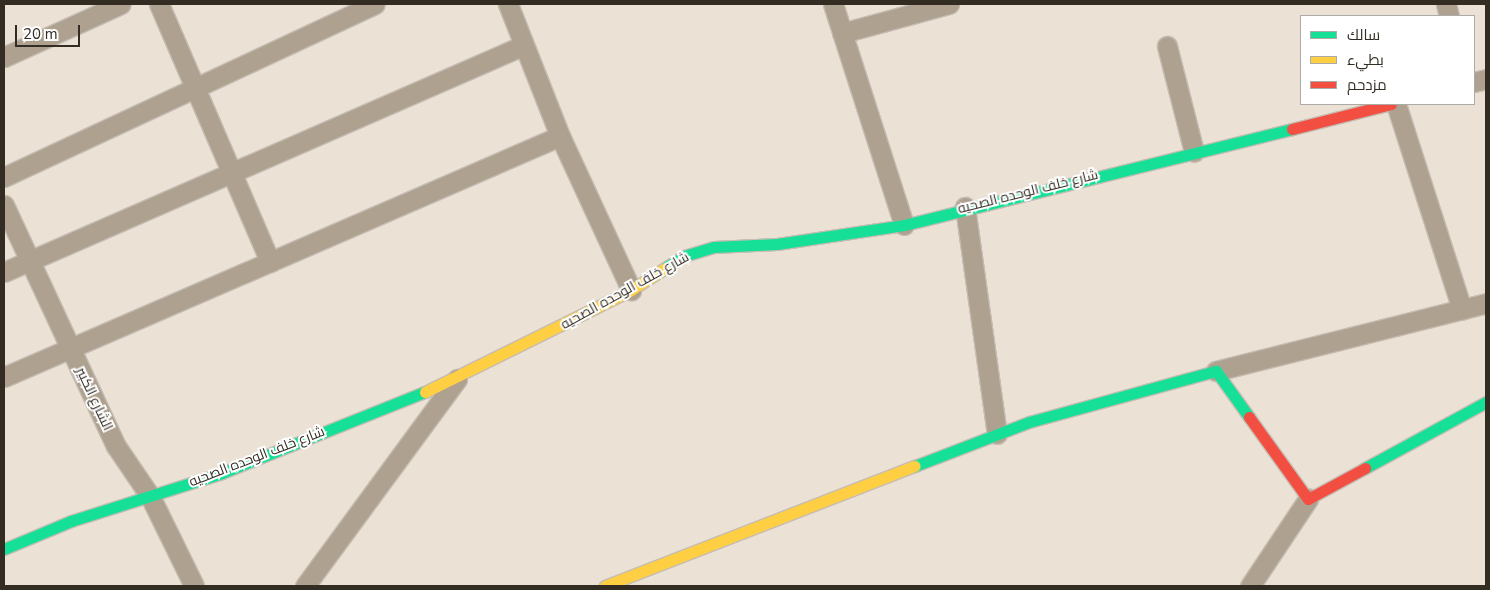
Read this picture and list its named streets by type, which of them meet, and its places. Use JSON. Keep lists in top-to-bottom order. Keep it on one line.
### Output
{"streets":{"street":["شارع خلف الوحده الصحيه","الشارع الكبير"]},"crossings":[["شارع خلف الوحده الصحيه","الشارع الكبير"]],"legend":["سالك","بطيء","مزدحم"],"scale_bar":"20 m"}
